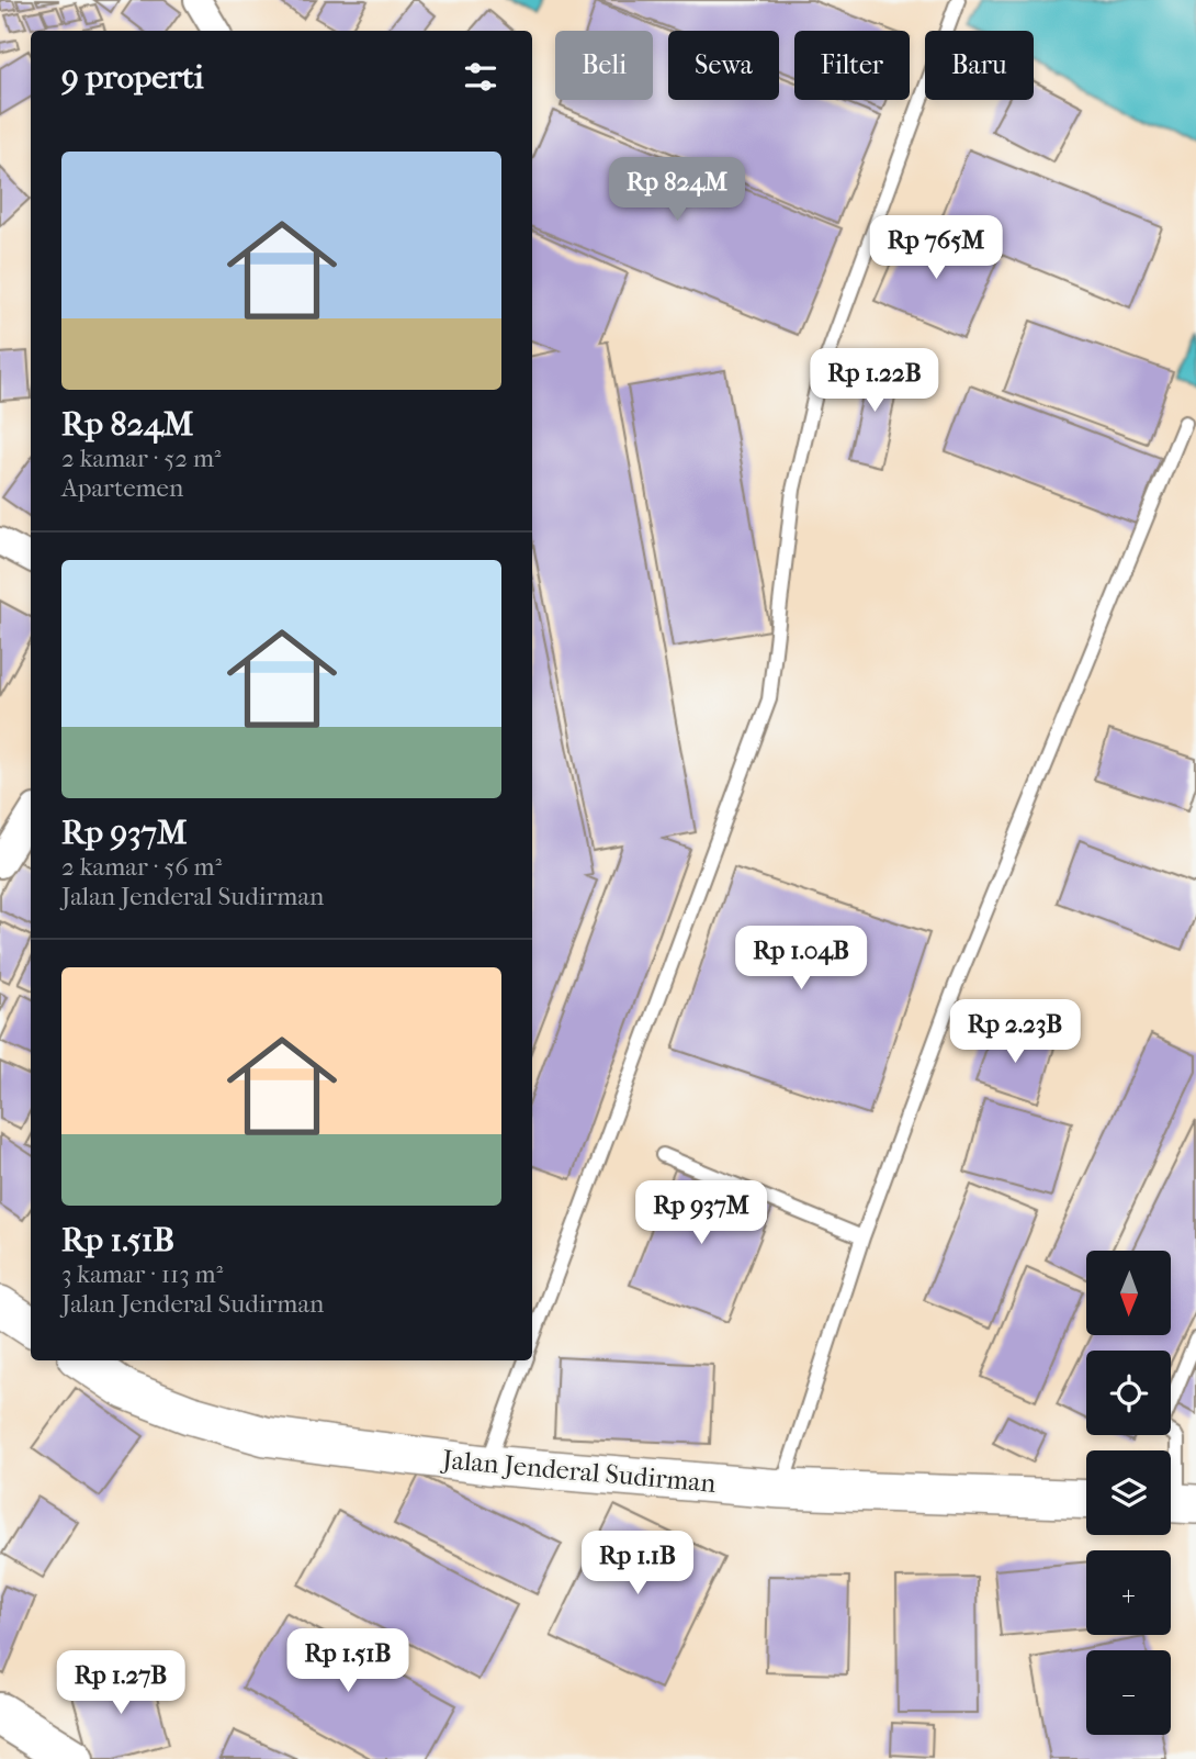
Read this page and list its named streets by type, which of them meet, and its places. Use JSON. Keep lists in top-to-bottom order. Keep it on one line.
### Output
{"streets":{"main road":["Jalan Jenderal Sudirman"]},"north":"bottom","page":{"chip":["Beli","Sewa","Filter","Baru"],"heading":"9 properti","list":[{"name":"Rp 824M","note":"2 kamar · 52 m² · Apartemen"},{"name":"Rp 937M","note":"2 kamar · 56 m² · Jalan Jenderal Sudirman"},{"name":"Rp 1.51B","note":"3 kamar · 113 m² · Jalan Jenderal Sudirman"}],"price":["Rp 824M","Rp 765M","Rp 1.22B","Rp 1.04B","Rp 2.23B","Rp 937M","Rp 1.1B","Rp 1.51B","Rp 1.27B"],"map_buttons":["+","−"]}}
